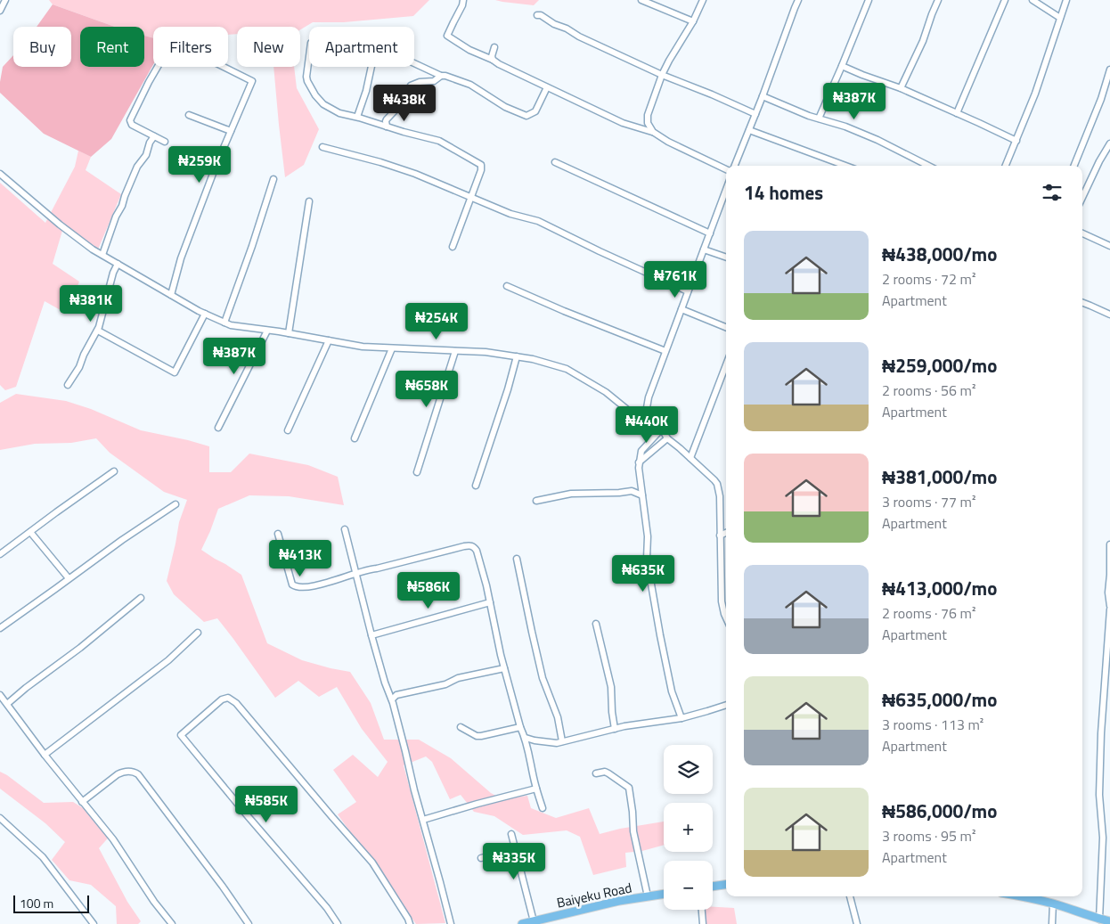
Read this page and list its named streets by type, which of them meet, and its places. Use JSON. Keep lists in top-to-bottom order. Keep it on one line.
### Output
{"streets":{"main road":["Baiyeku Road"]},"scale_bar":"100 m","page":{"chip":["Buy","Rent","Filters","New","Apartment"],"price":["₦387K","₦438K","₦259K","₦761K","₦381K","₦254K","₦387K","₦658K","₦440K","₦413K","₦635K","₦586K","₦585K","₦335K"],"heading":"14 homes","list":[{"name":"₦438,000/mo","note":"2 rooms · 72 m² · Apartment"},{"name":"₦259,000/mo","note":"2 rooms · 56 m² · Apartment"},{"name":"₦381,000/mo","note":"3 rooms · 77 m² · Apartment"},{"name":"₦413,000/mo","note":"2 rooms · 76 m² · Apartment"},{"name":"₦635,000/mo","note":"3 rooms · 113 m² · Apartment"},{"name":"₦586,000/mo","note":"3 rooms · 95 m² · Apartment"}],"map_buttons":["+","−"],"scale":"100 m"}}
